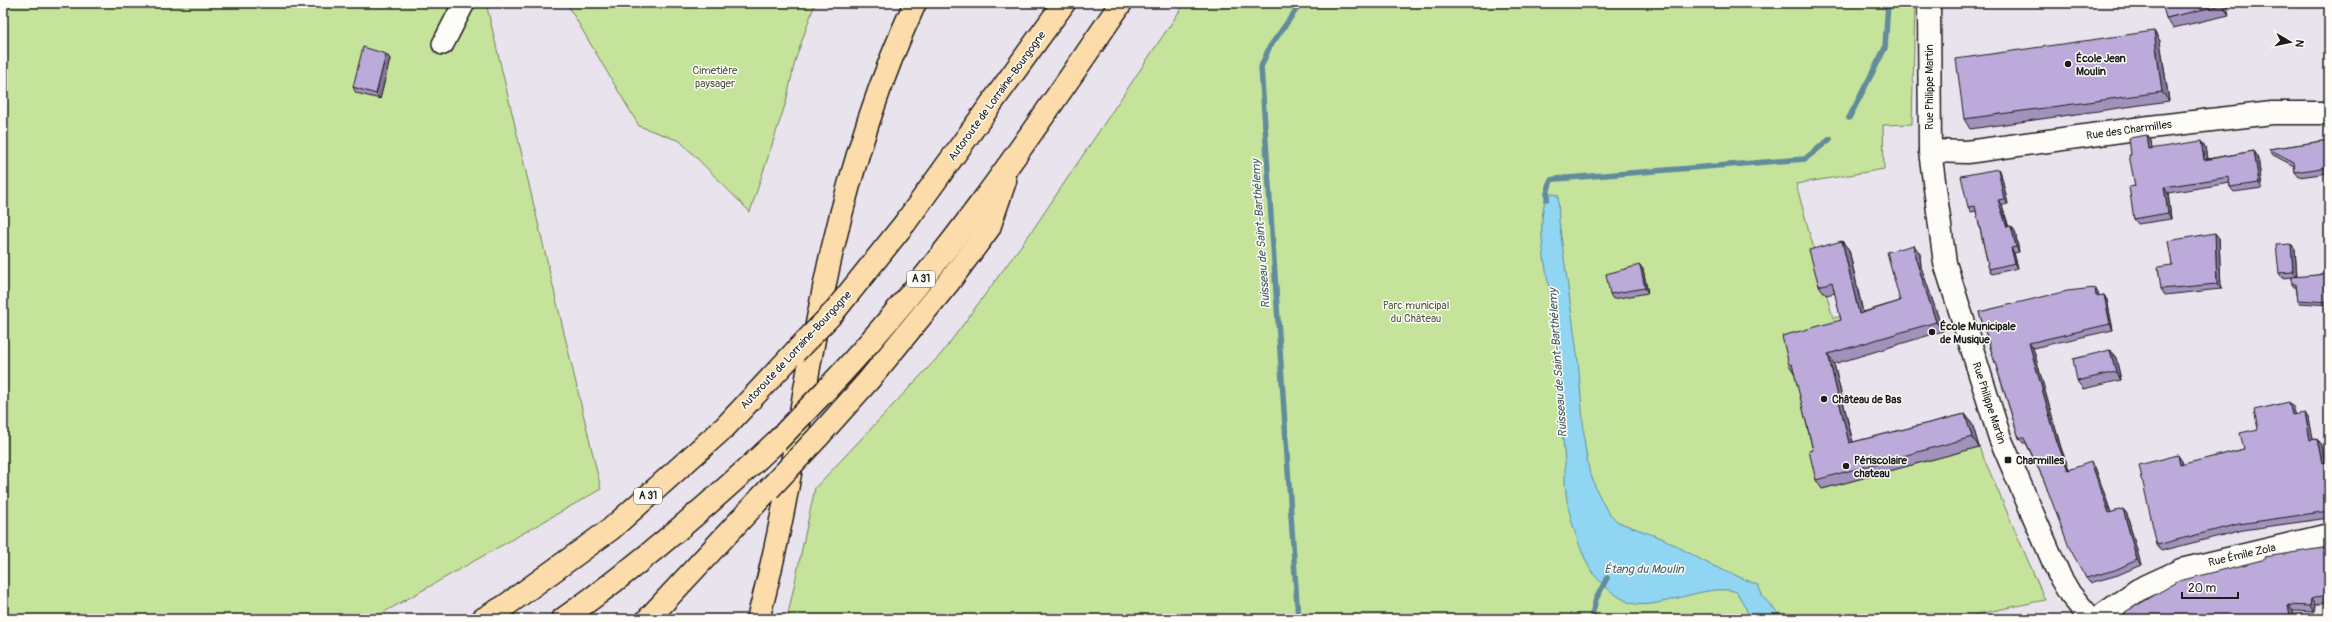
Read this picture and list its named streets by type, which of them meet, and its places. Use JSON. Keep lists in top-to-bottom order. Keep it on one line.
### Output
{"streets":{"highway":["Autoroute de Lorraine-Bourgogne","A 31"],"street":["Rue Philippe Martin","Rue des Charmilles","Rue Émile Zola"]},"crossings":[["Rue Philippe Martin","Rue des Charmilles"]],"water":["Ruisseau de Saint-Barthélemy","Étang du Moulin"],"parks":["Cimetière paysager","Parc municipal du Château"],"places":{"other":["École Jean Moulin","École Municipale de Musique","Château de Bas","Périscolaire chateau"],"transit":["Charmilles"]},"scale_bar":"20 m","north":"right"}
